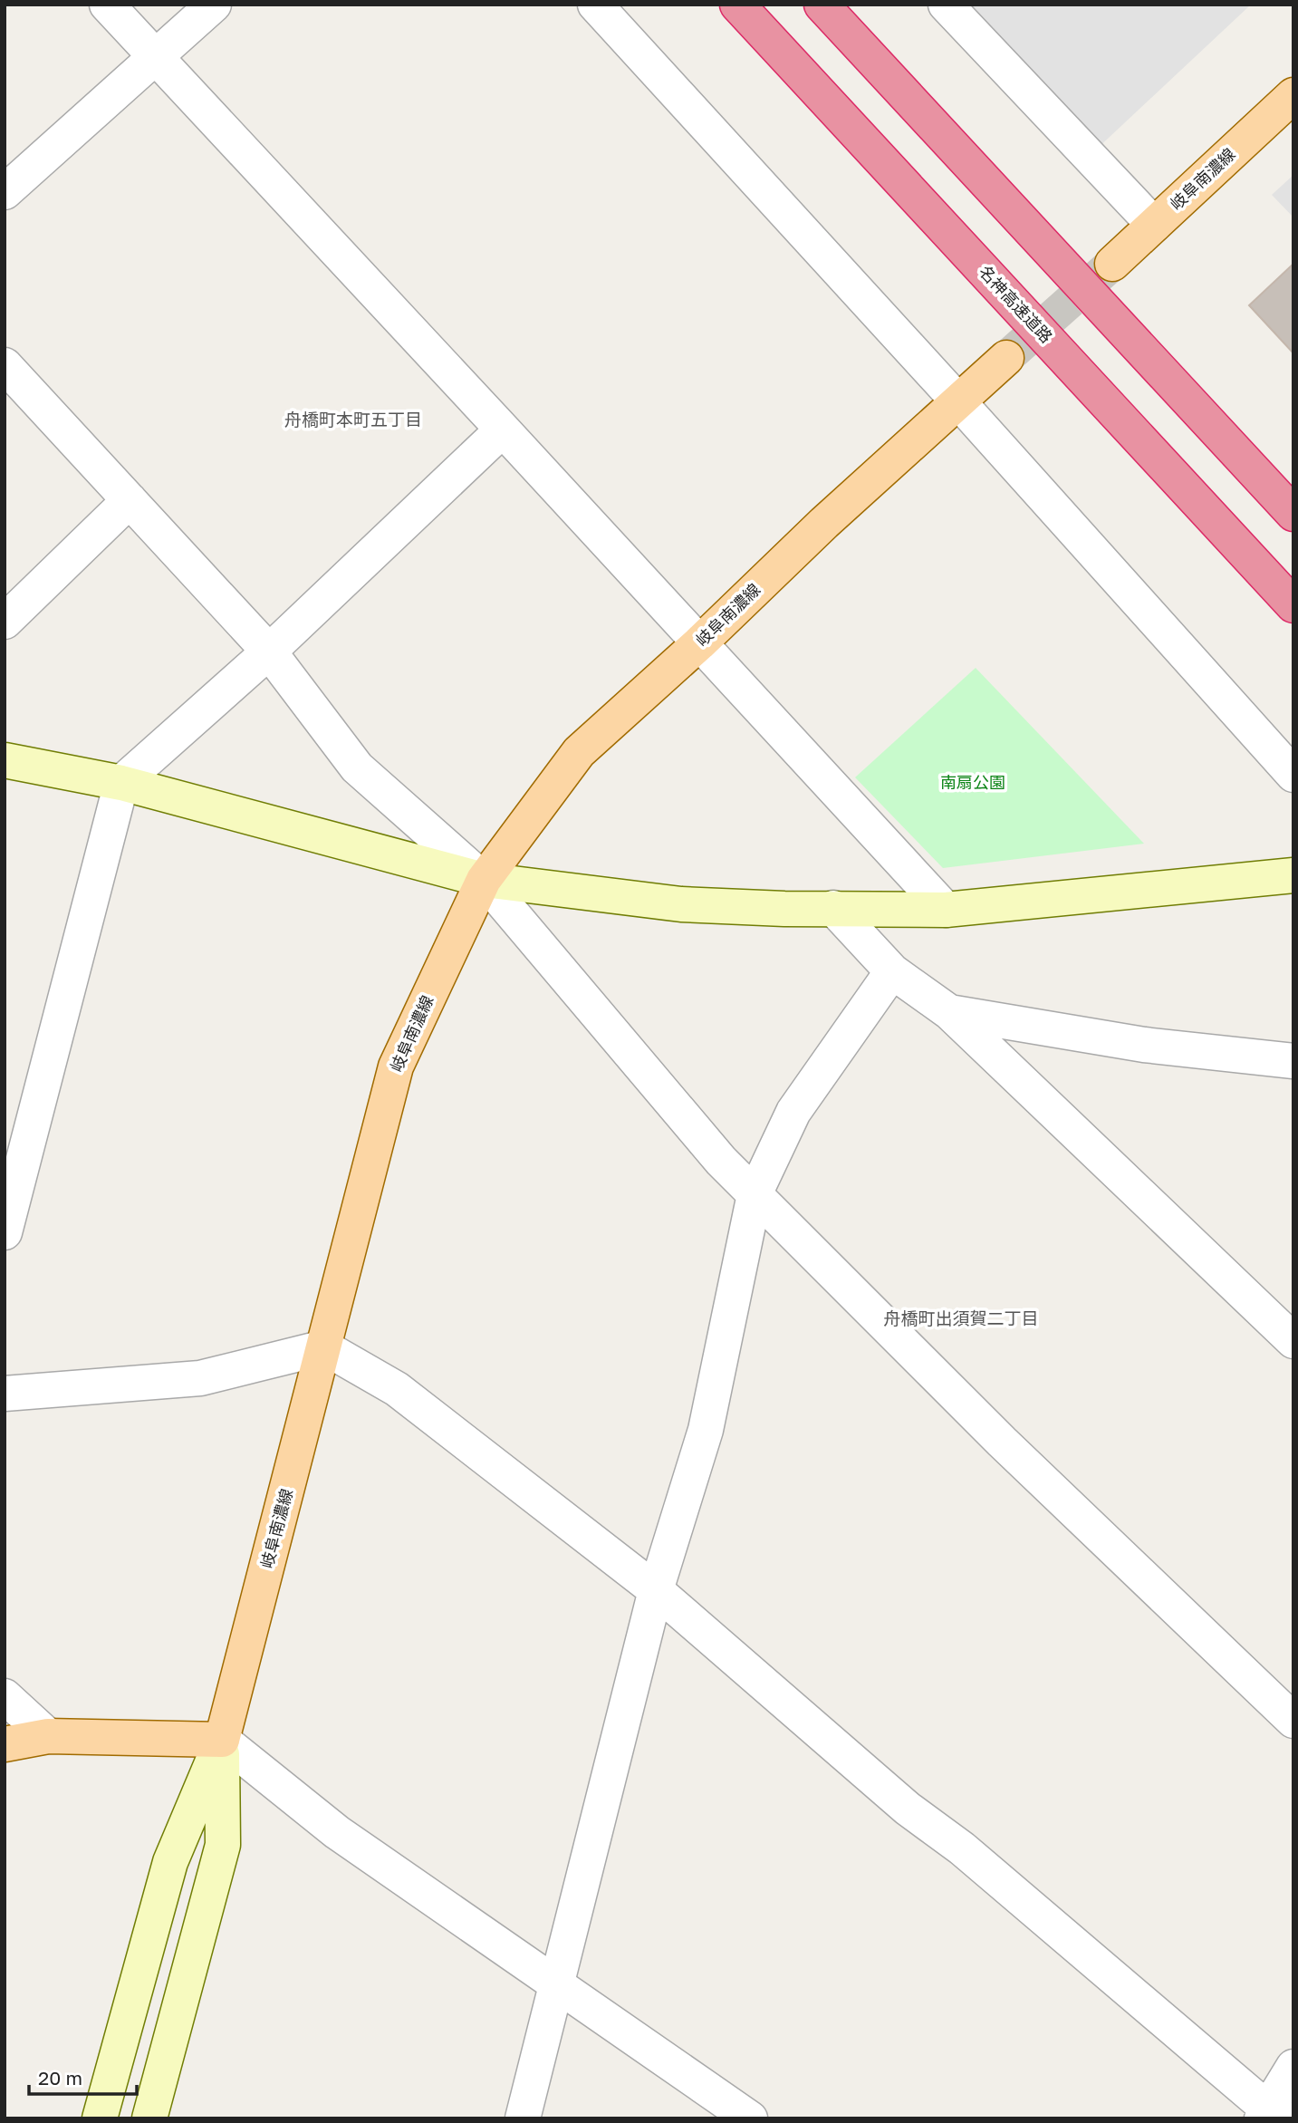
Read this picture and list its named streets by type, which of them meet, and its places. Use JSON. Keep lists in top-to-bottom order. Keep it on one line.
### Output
{"streets":{"highway":["名神高速道路"],"main road":["岐阜南濃線"]},"districts":["舟橋町本町五丁目","舟橋町出須賀二丁目"],"parks":["南扇公園"],"scale_bar":"20 m"}
